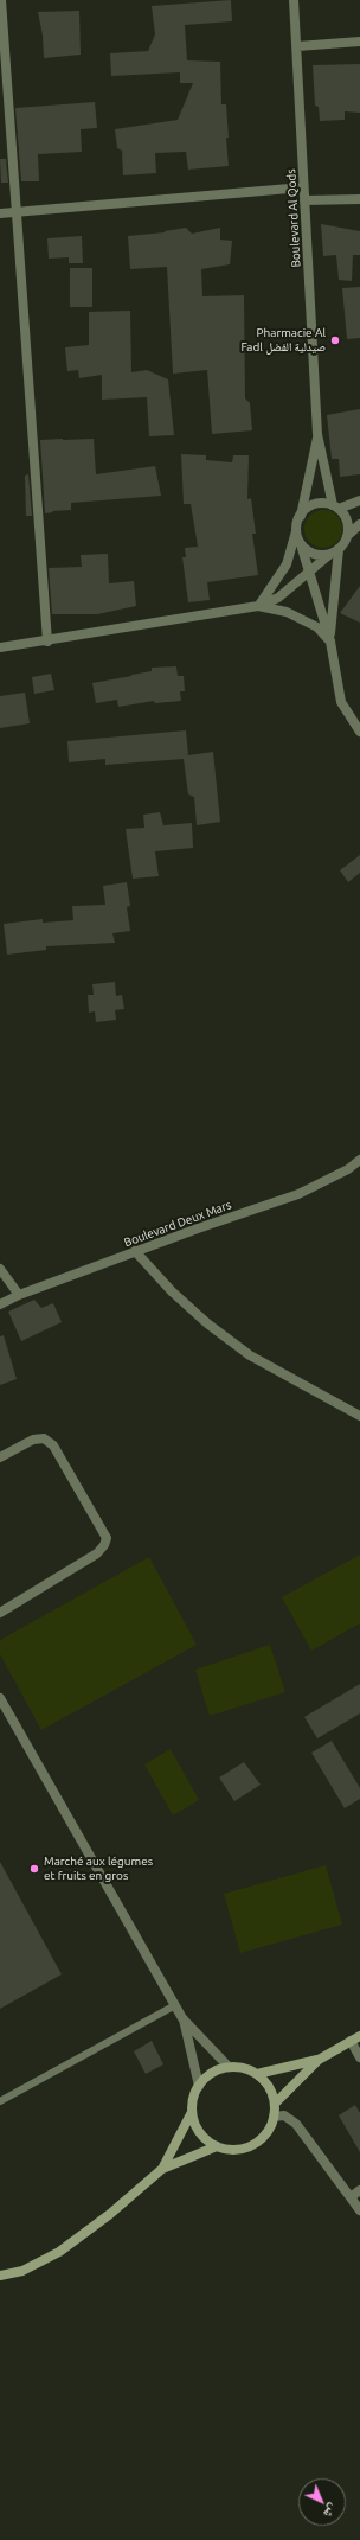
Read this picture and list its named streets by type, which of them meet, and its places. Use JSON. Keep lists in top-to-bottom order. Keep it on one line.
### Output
{"streets":{"street":["Boulevard Al Qods","Boulevard Deux Mars"]},"places":["Pharmacie Al Fadl صيدلية الفضل","Marché aux légumes et fruits en gros"],"north":"bottom right"}
